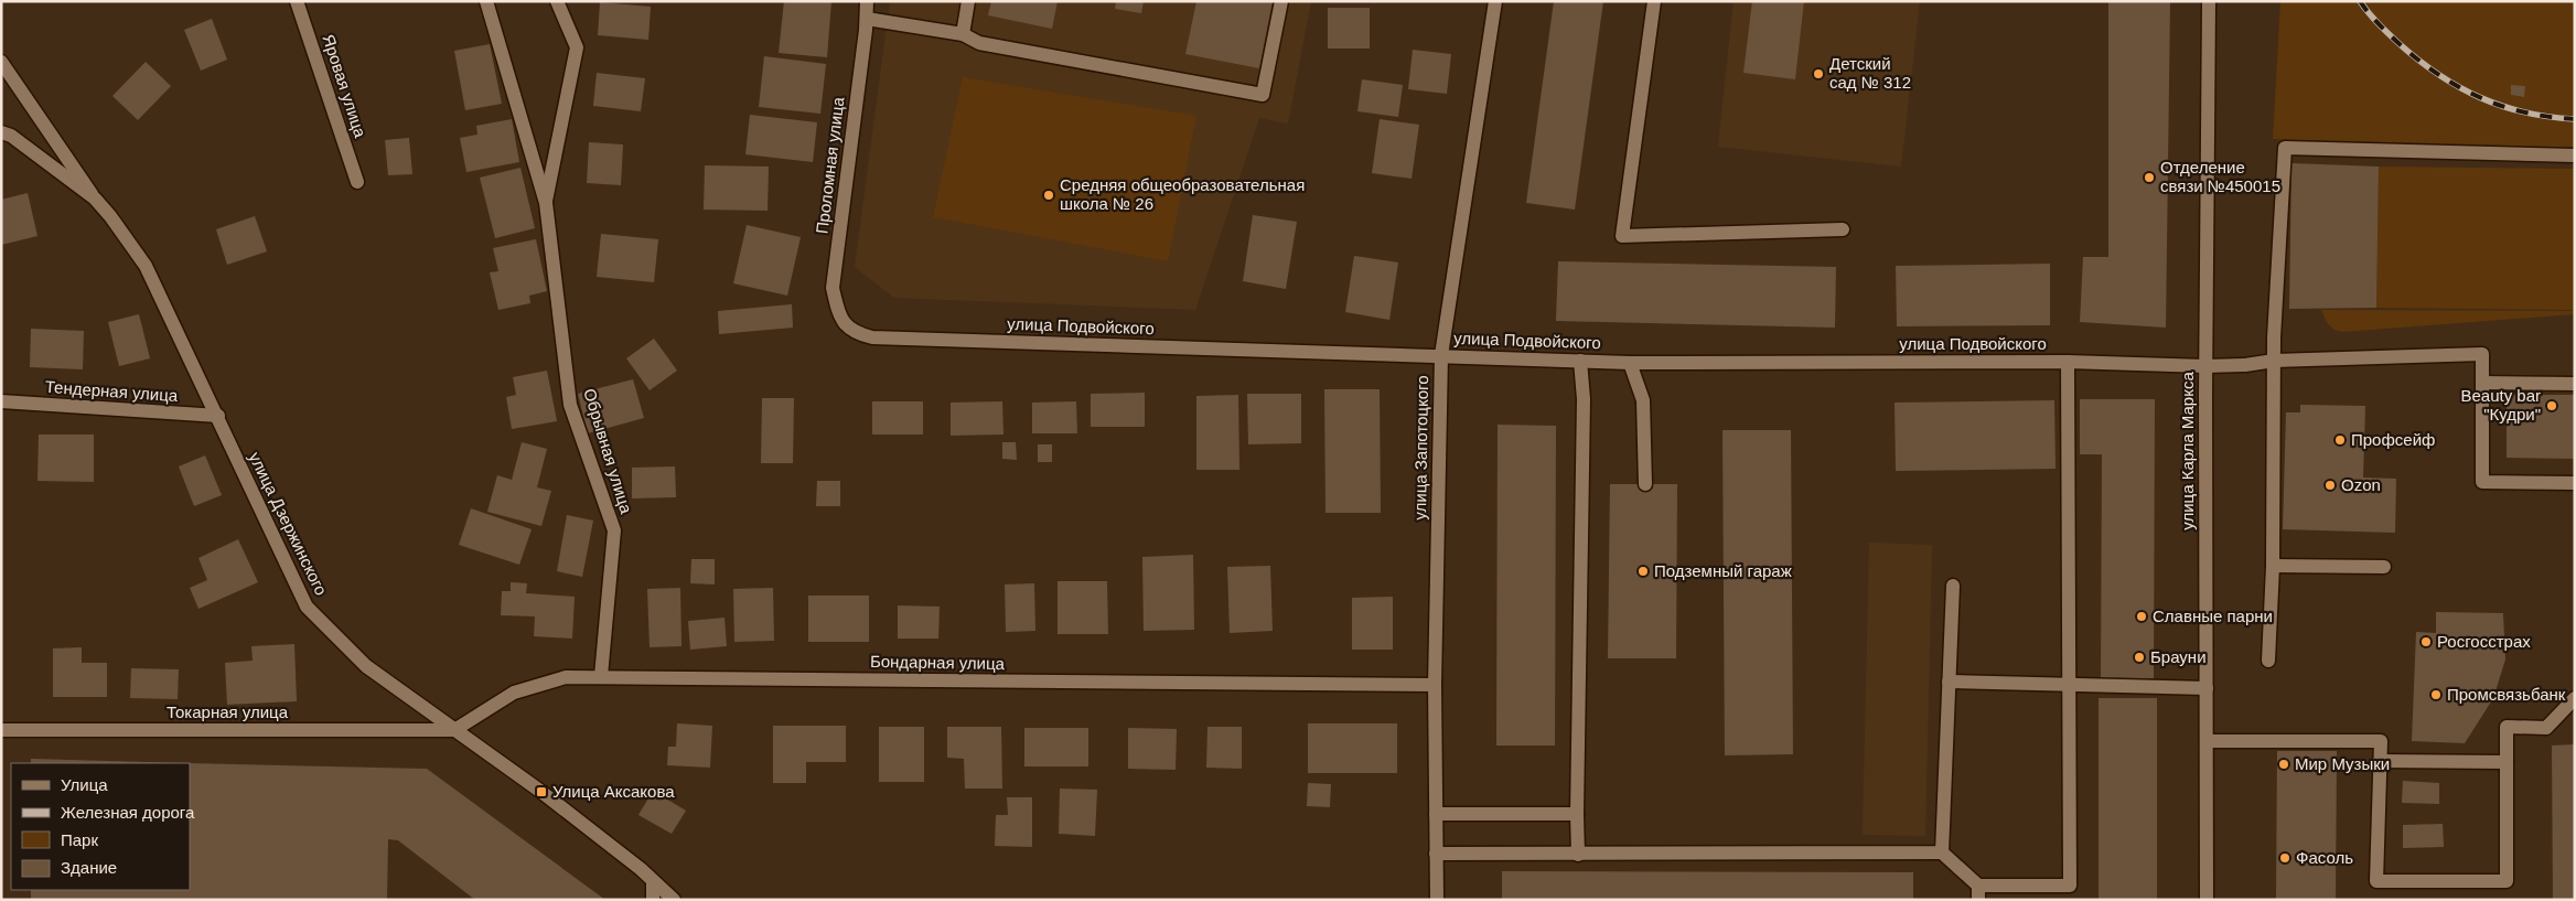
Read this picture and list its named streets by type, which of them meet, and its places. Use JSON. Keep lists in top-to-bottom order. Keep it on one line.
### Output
{"streets":{"street":["Яровая улица","Проломная улица","улица Подвойского","Тендерная улица","улица Запотоцкого","Обрывная улица","улица Карла Маркса","улица Дзержинского","Бондарная улица","Токарная улица"]},"crossings":[["Проломная улица","улица Подвойского"],["улица Подвойского","улица Запотоцкого"],["улица Подвойского","улица Карла Маркса"],["Тендерная улица","улица Дзержинского"],["улица Запотоцкого","Бондарная улица"],["Обрывная улица","Бондарная улица"],["улица Дзержинского","Бондарная улица"],["улица Дзержинского","Токарная улица"],["Бондарная улица","Токарная улица"]],"places":{"other":["Детский сад № 312","Отделение связи №450015","Средняя общеобразовательная школа № 26","Beauty bar \"Кудри\"","Профсейф","Ozon","Подземный гараж","Славные парни","Росгосстрах","Брауни","Промсвязьбанк","Мир Музыки","Фасоль"],"transit":["Улица Аксакова"]},"legend":["Улица","Железная дорога","Парк","Здание"]}
